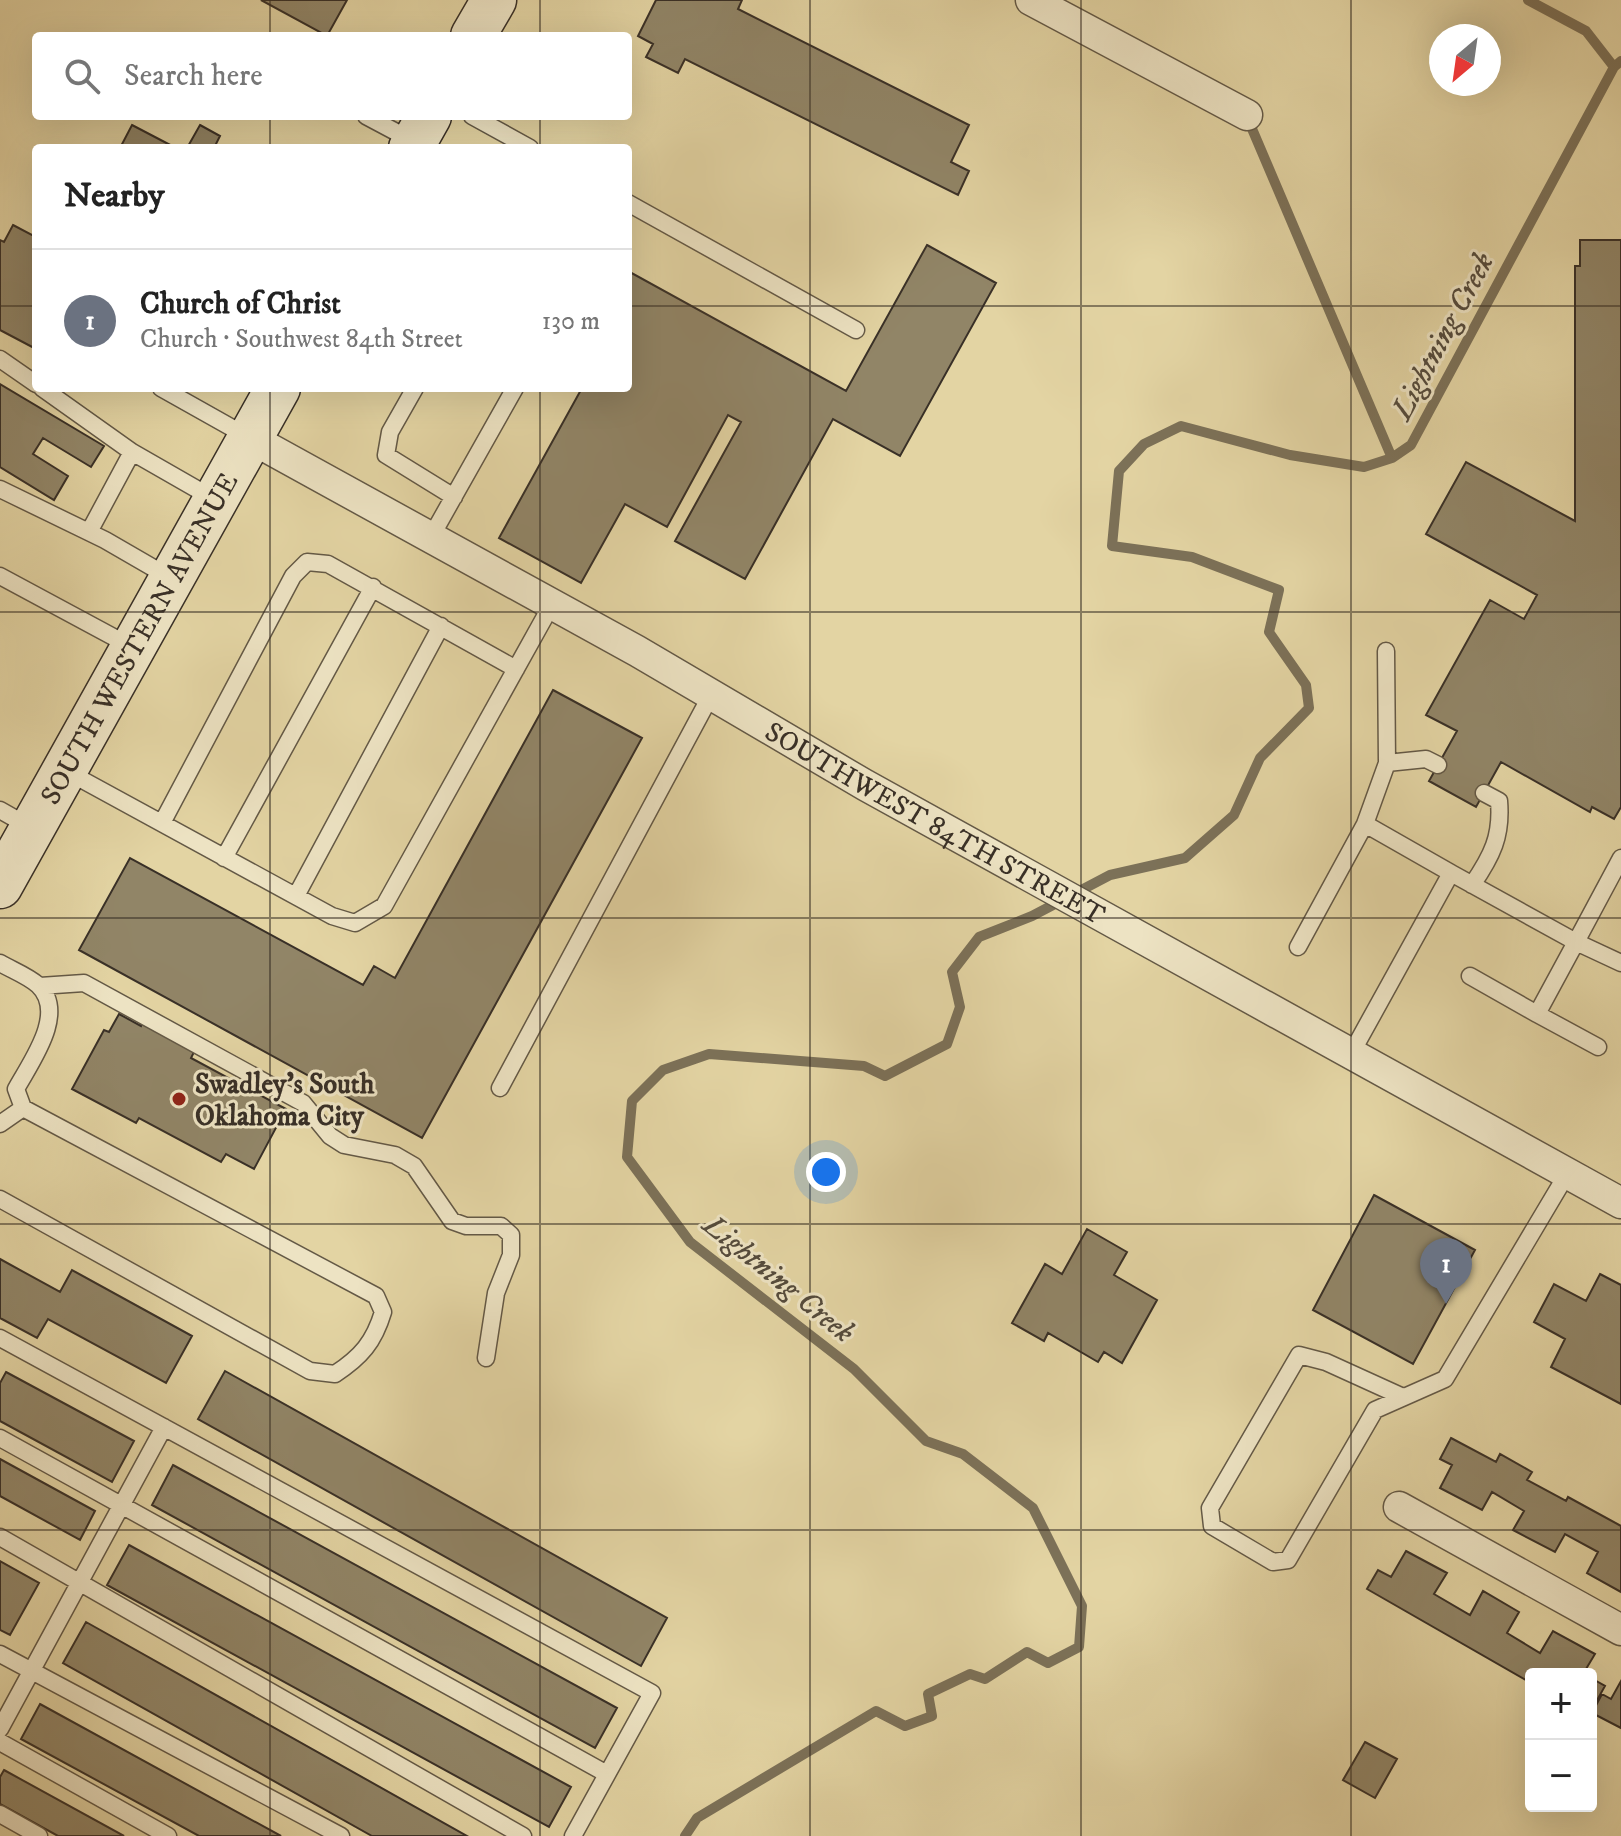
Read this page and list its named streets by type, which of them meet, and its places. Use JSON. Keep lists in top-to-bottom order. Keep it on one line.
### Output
{"streets":{"main road":["SOUTH WESTERN AVENUE"],"street":["SOUTHWEST 84TH STREET"]},"crossings":[["SOUTH WESTERN AVENUE","SOUTHWEST 84TH STREET"]],"water":["Lightning Creek"],"places":["Swadley’s South Oklahoma City"],"north":"bottom left","page":{"search":"Search here","heading":"Nearby","list":[{"mark":"1","name":"Church of Christ","note":"Church · Southwest 84th Street","value":"130 m"}],"pins":"1","map_buttons":["+","−"]}}
